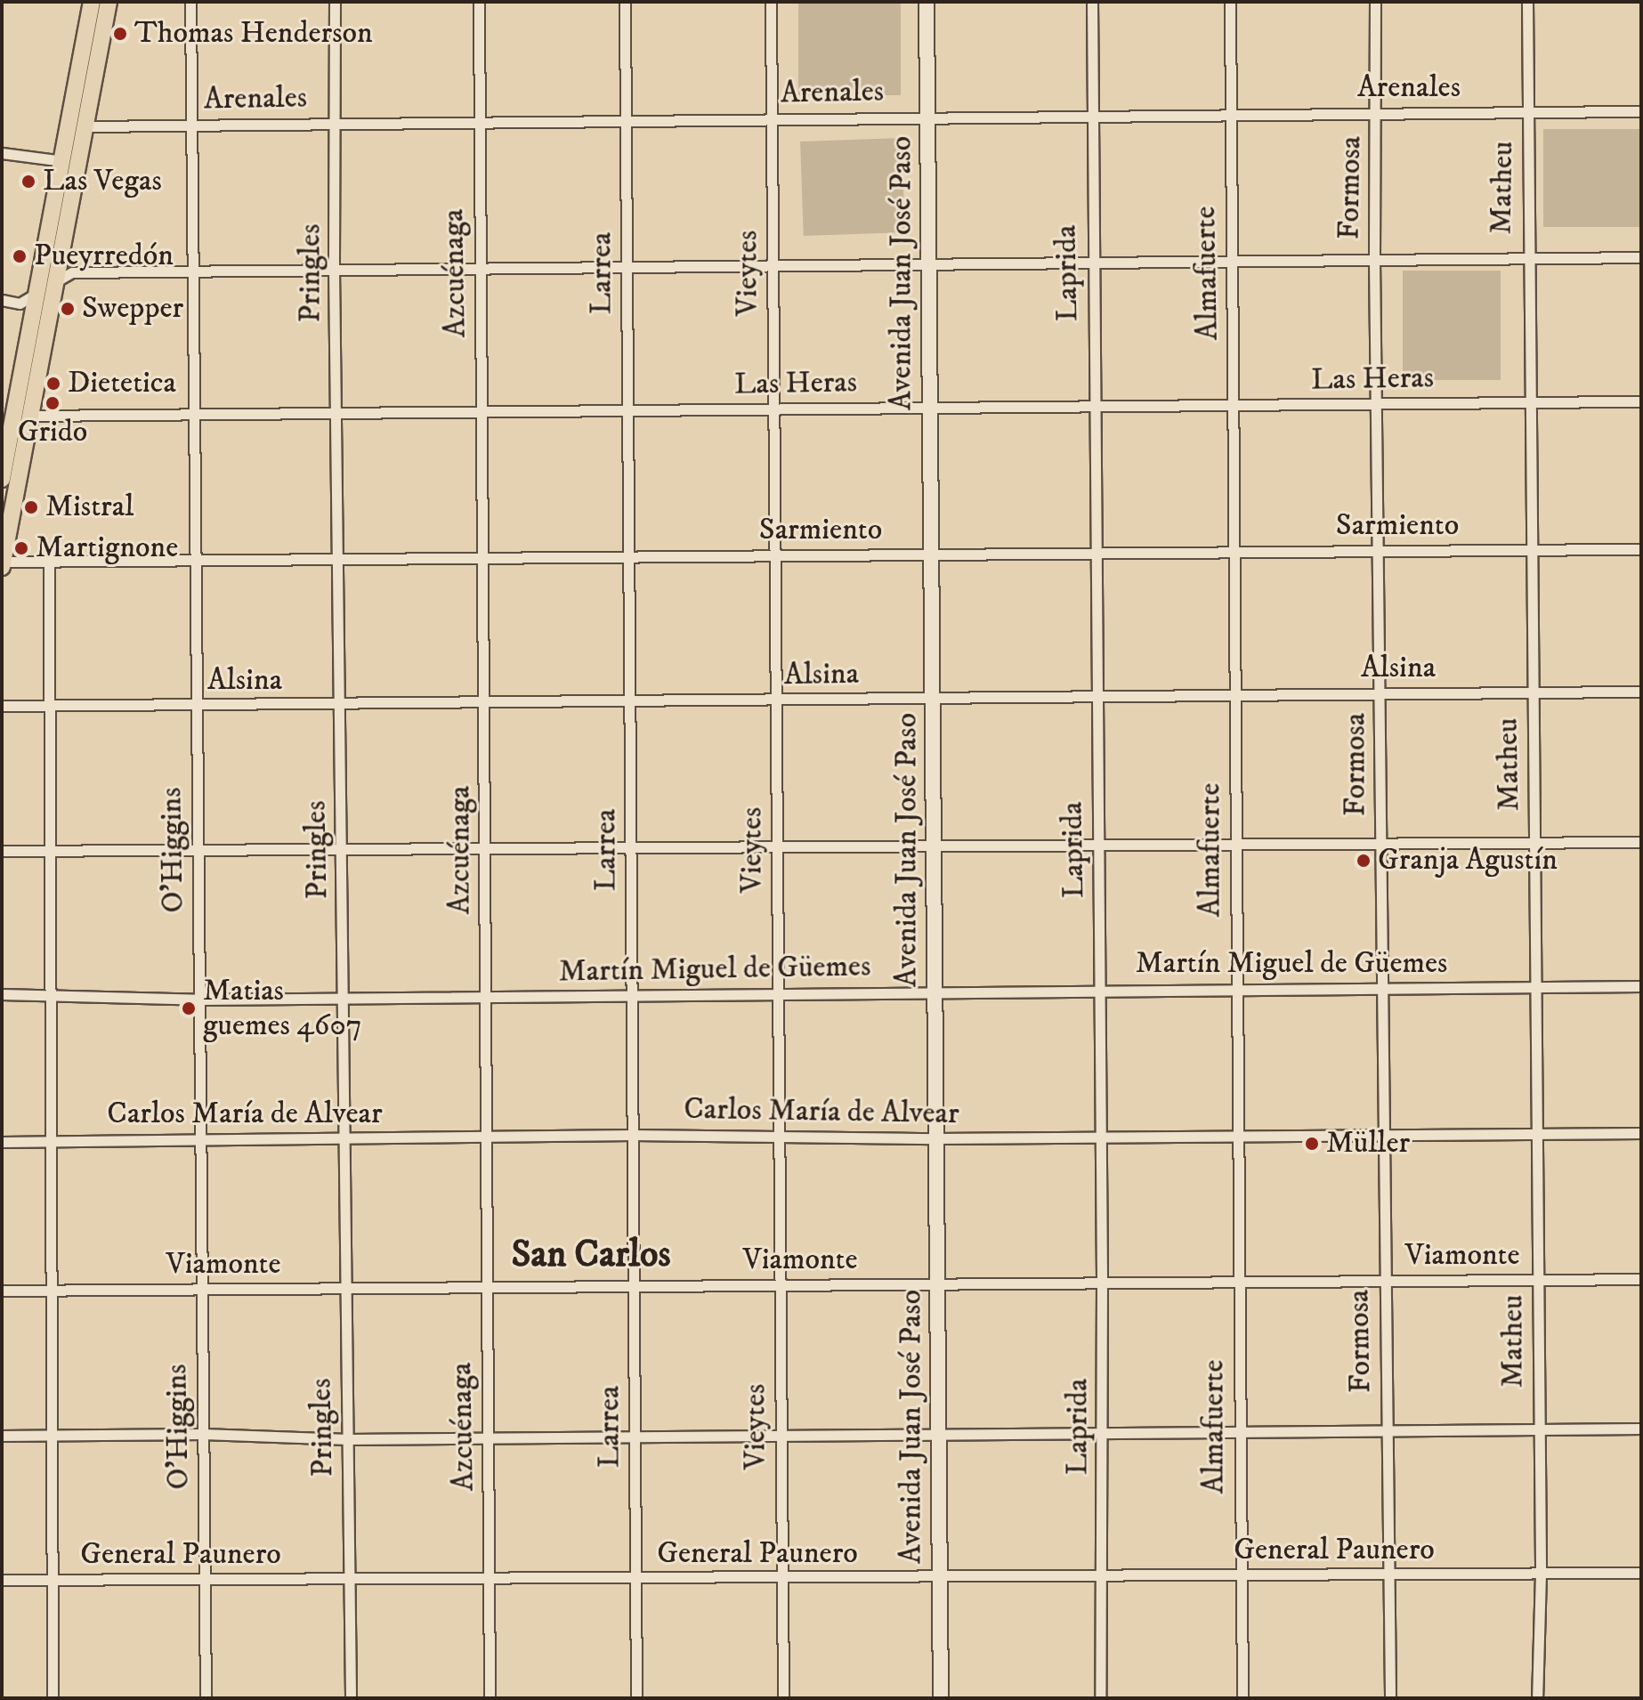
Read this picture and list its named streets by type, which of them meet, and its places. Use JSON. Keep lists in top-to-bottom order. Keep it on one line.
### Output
{"streets":{"main road":["Avenida Juan José Paso"],"street":["Arenales","Formosa","Matheu","Pringles","Azcuénaga","Larrea","Vieytes","Laprida","Almafuerte","Las Heras","Sarmiento","Alsina","O'Higgins","Martín Miguel de Güemes","Carlos María de Alvear","Viamonte","General Paunero"]},"crossings":[["Arenales","Formosa"],["Arenales","Matheu"],["Arenales","Pringles"],["Arenales","Azcuénaga"],["Arenales","Larrea"],["Arenales","Vieytes"],["Arenales","Avenida Juan José Paso"],["Arenales","Laprida"],["Arenales","Almafuerte"],["Arenales","O'Higgins"],["Formosa","Las Heras"],["Formosa","Sarmiento"],["Formosa","Alsina"],["Formosa","Martín Miguel de Güemes"],["Formosa","Carlos María de Alvear"],["Formosa","Viamonte"],["Formosa","General Paunero"],["Matheu","Las Heras"],["Matheu","Sarmiento"],["Matheu","Alsina"],["Matheu","Martín Miguel de Güemes"],["Matheu","Carlos María de Alvear"],["Matheu","Viamonte"],["Matheu","General Paunero"],["Pringles","Las Heras"],["Pringles","Sarmiento"],["Pringles","Alsina"],["Pringles","Martín Miguel de Güemes"],["Pringles","Carlos María de Alvear"],["Pringles","Viamonte"],["Pringles","General Paunero"],["Azcuénaga","Las Heras"],["Azcuénaga","Sarmiento"],["Azcuénaga","Alsina"],["Azcuénaga","Martín Miguel de Güemes"],["Azcuénaga","Carlos María de Alvear"],["Azcuénaga","Viamonte"],["Azcuénaga","General Paunero"],["Larrea","Las Heras"],["Larrea","Sarmiento"],["Larrea","Alsina"],["Larrea","Martín Miguel de Güemes"],["Larrea","Carlos María de Alvear"],["Larrea","Viamonte"],["Larrea","General Paunero"],["Vieytes","Las Heras"],["Vieytes","Sarmiento"],["Vieytes","Alsina"],["Vieytes","Martín Miguel de Güemes"],["Vieytes","Carlos María de Alvear"],["Vieytes","Viamonte"],["Vieytes","General Paunero"],["Avenida Juan José Paso","Las Heras"],["Avenida Juan José Paso","Sarmiento"],["Avenida Juan José Paso","Alsina"],["Avenida Juan José Paso","Martín Miguel de Güemes"],["Avenida Juan José Paso","Carlos María de Alvear"],["Avenida Juan José Paso","Viamonte"],["Avenida Juan José Paso","General Paunero"],["Laprida","Las Heras"],["Laprida","Sarmiento"],["Laprida","Alsina"],["Laprida","Martín Miguel de Güemes"],["Laprida","Carlos María de Alvear"],["Laprida","Viamonte"],["Laprida","General Paunero"],["Almafuerte","Las Heras"],["Almafuerte","Sarmiento"],["Almafuerte","Alsina"],["Almafuerte","Martín Miguel de Güemes"],["Almafuerte","Carlos María de Alvear"],["Almafuerte","Viamonte"],["Almafuerte","General Paunero"],["Las Heras","O'Higgins"],["Sarmiento","O'Higgins"],["Alsina","O'Higgins"],["O'Higgins","Martín Miguel de Güemes"],["O'Higgins","Carlos María de Alvear"],["O'Higgins","Viamonte"],["O'Higgins","General Paunero"]],"districts":["San Carlos"],"places":["Thomas Henderson","Las Vegas","Pueyrredón","Swepper","Dietetica","Grido","Mistral","Martignone","Granja Agustín","Matias guemes 4607","Müller"]}
